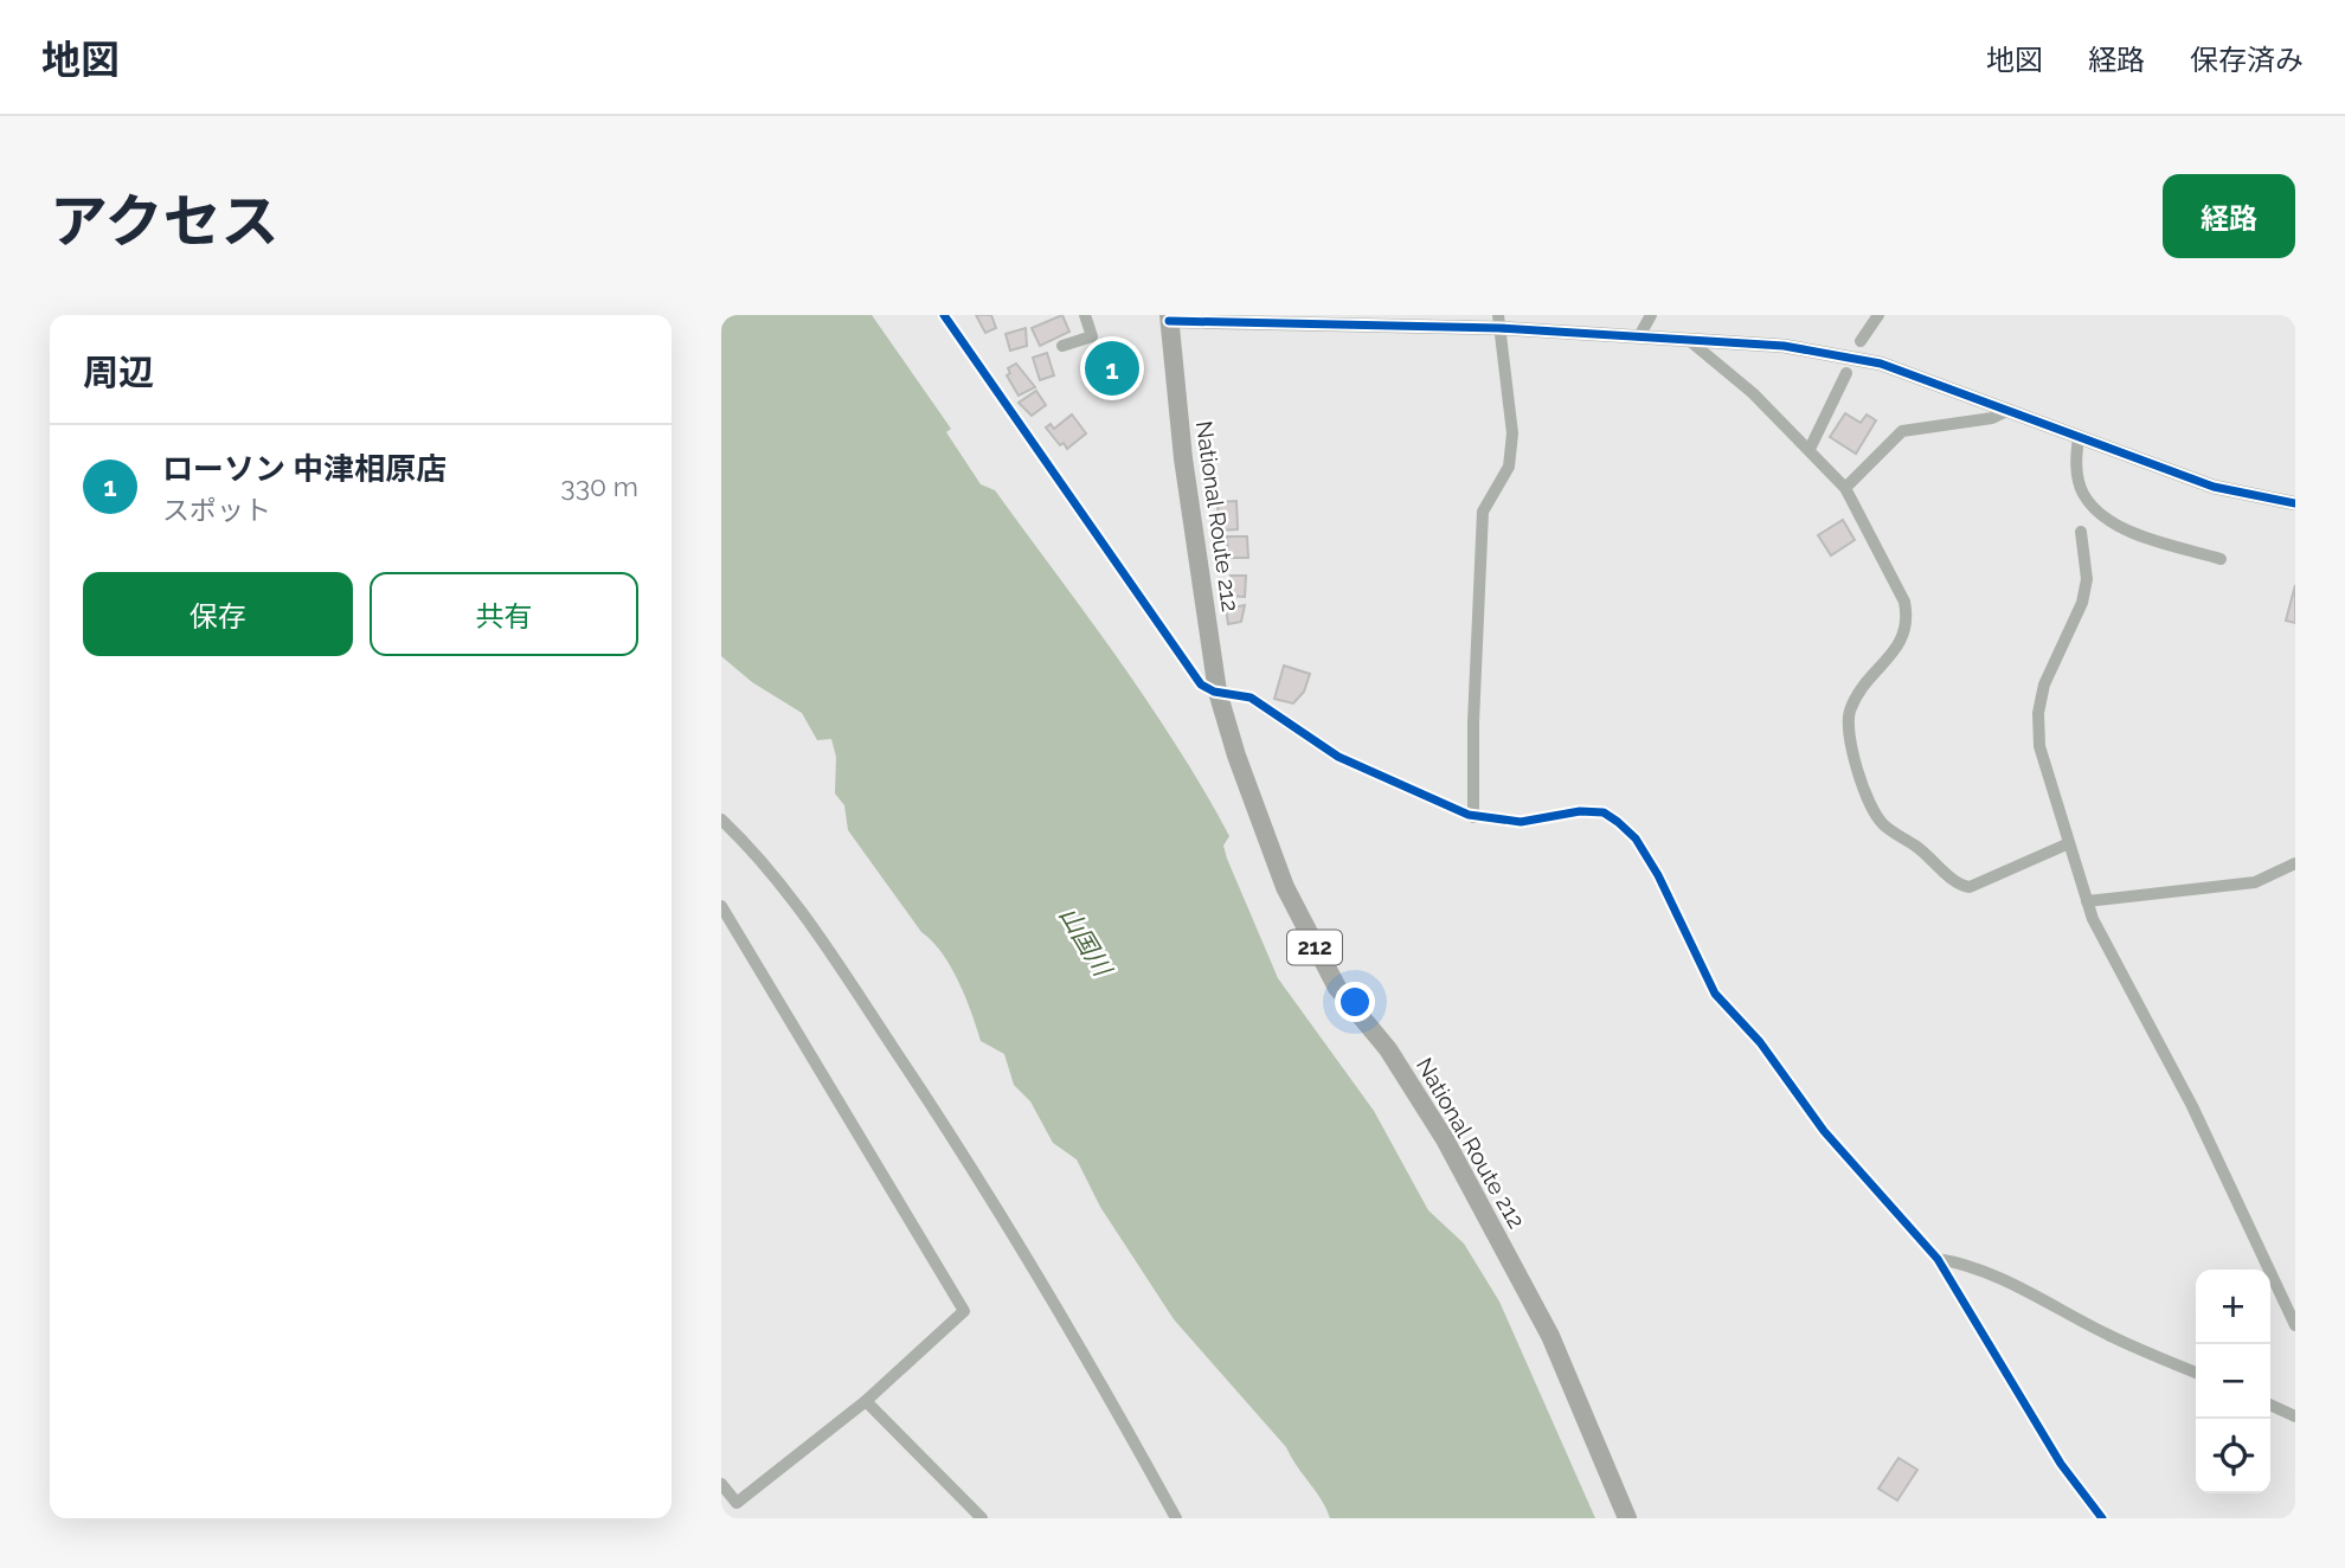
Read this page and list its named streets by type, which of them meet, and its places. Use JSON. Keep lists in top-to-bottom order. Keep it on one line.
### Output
{"streets":{"highway":["National Route 212","212"]},"water":["山国川"],"page":{"header":"地図","nav":["地図","経路","保存済み"],"title":"アクセス","buttons":["経路",["保存","共有"]],"heading":"周辺","pins":"1","list":[{"mark":"1","name":"ローソン 中津相原店","note":"スポット","value":"330 m"}],"map_buttons":["+","−"]}}
